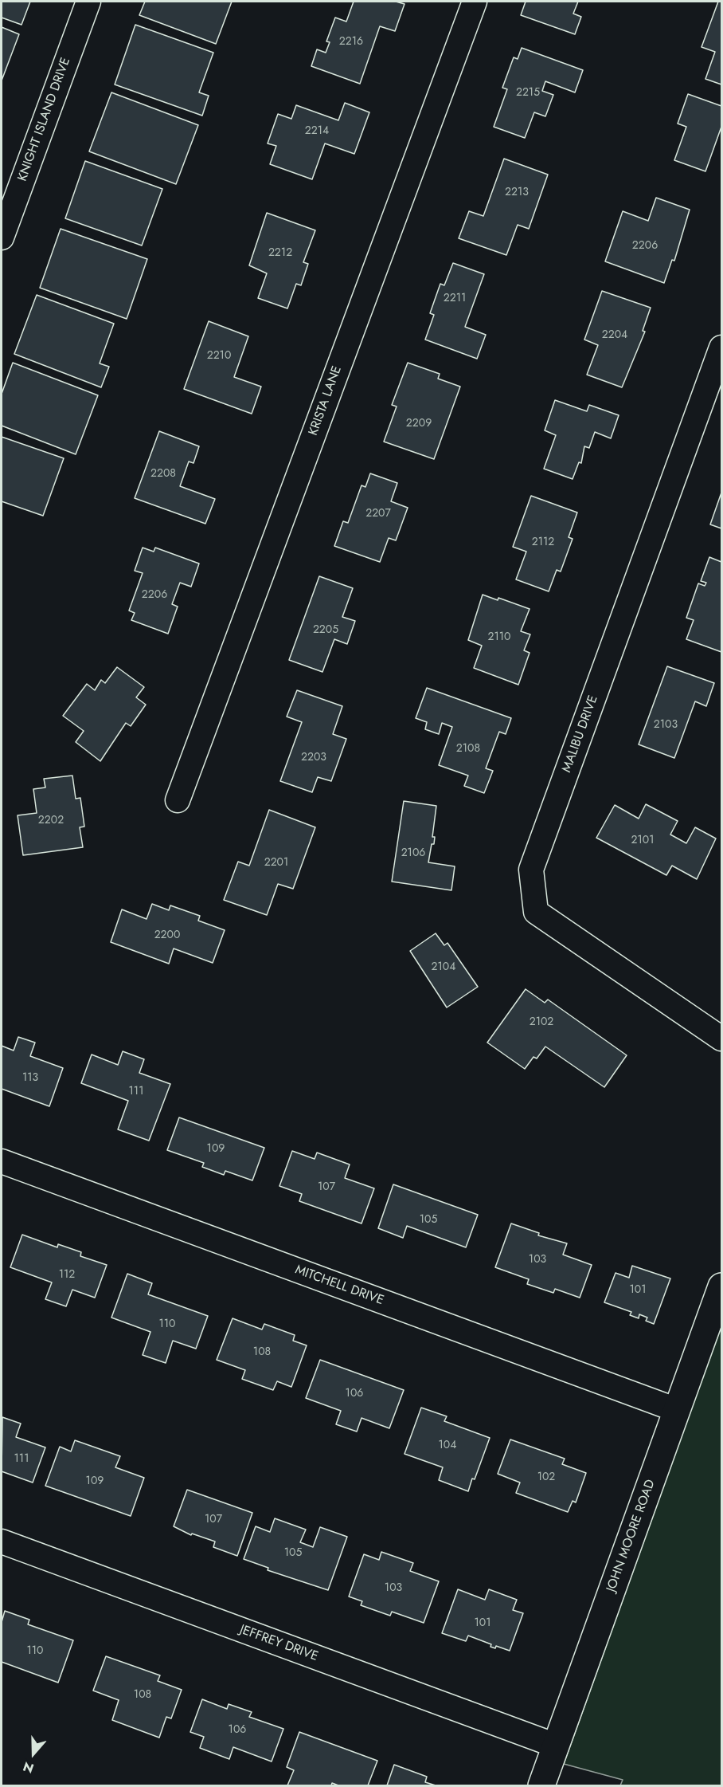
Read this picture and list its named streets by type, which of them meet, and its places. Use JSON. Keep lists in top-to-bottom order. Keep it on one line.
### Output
{"streets":{"street":["KNIGHT ISLAND DRIVE","KRISTA LANE","MALIBU DRIVE","MITCHELL DRIVE","JOHN MOORE ROAD","JEFFREY DRIVE"]},"crossings":[["MITCHELL DRIVE","JOHN MOORE ROAD"],["JOHN MOORE ROAD","JEFFREY DRIVE"]],"house_numbers":["2216","2215","2214","2213","2206","2212","2211","2204","2210","2209","2208","2207","2112","2206","2205","2110","2103","2108","2203","2202","2101","2106","2201","2200","2104","2102","113","111","109","107","105","103","112","101","110","108","106","104","111","102","109","107","105","103","101","110","108","106"],"north":"bottom"}
